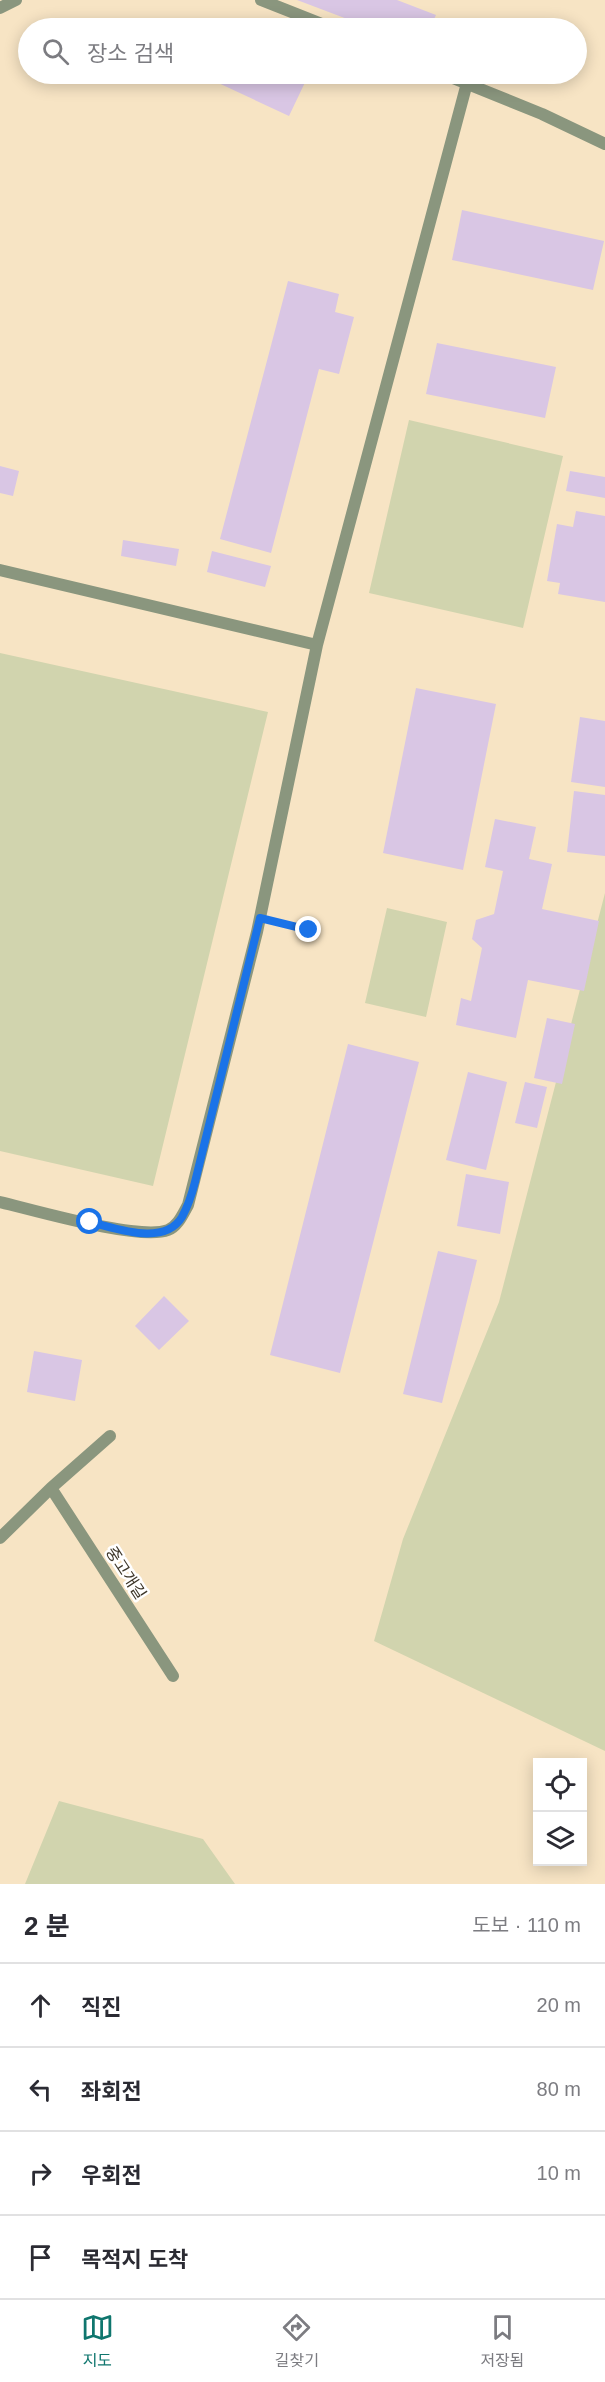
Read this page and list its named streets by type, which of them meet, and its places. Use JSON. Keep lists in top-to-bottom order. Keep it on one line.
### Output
{"streets":{"street":["중고개길"]},"page":{"search":"장소 검색","heading":["2 분","도보 · 110 m"],"list":[["직진","20 m"],["좌회전","80 m"],["우회전","10 m"],"목적지 도착"],"nav":["지도","길찾기","저장됨"]}}
